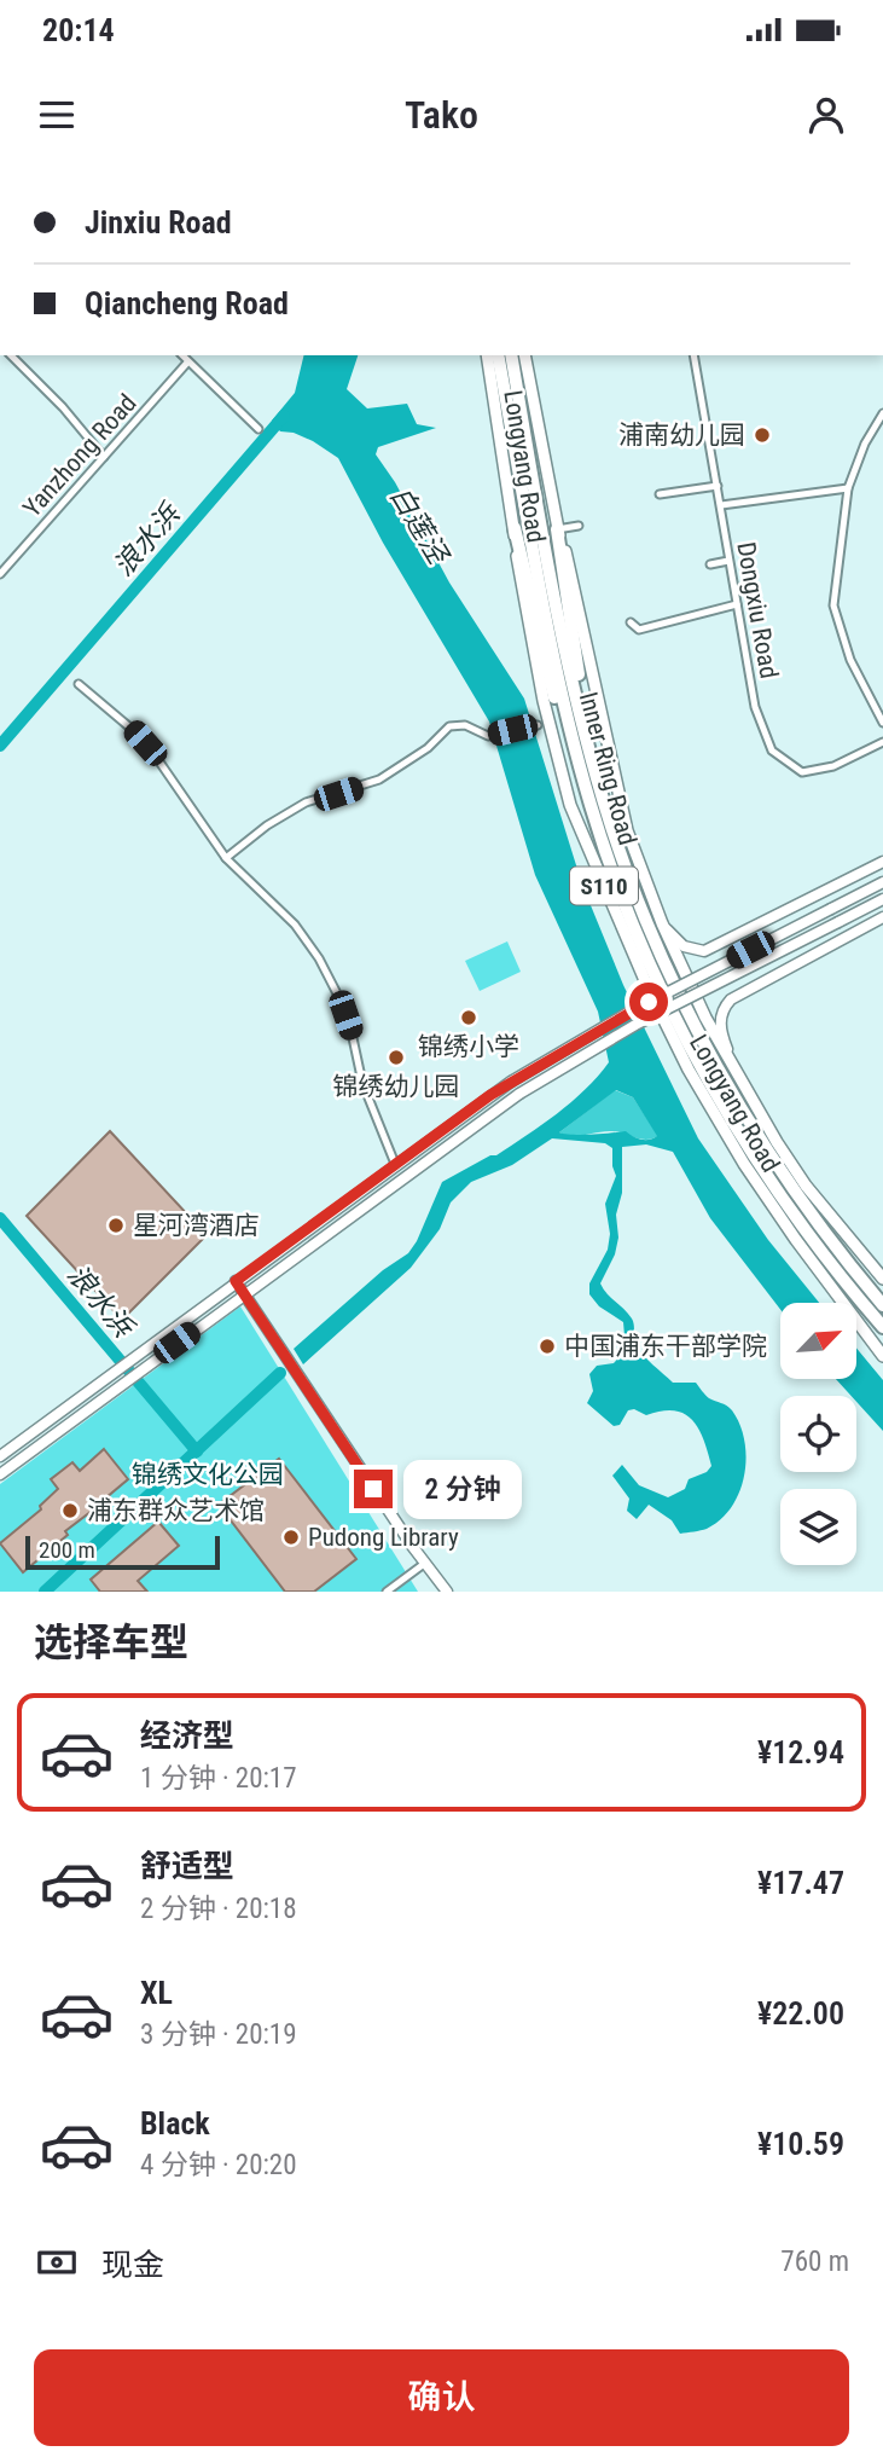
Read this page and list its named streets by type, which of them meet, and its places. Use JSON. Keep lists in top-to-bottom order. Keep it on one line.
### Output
{"streets":{"highway":["Inner Ring Road"],"main road":["Longyang Road","S110"],"street":["Yanzhong Road","Dongxiu Road"]},"water":["白莲泾","浪水浜"],"parks":["锦绣文化公园"],"places":["浦南幼儿园","锦绣小学","锦绣幼儿园","星河湾酒店","中国浦东干部学院","浦东群众艺术馆","Pudong Library"],"scale_bar":"200 m","north":"top right","page":{"status":"20:14","header":"Tako","banner":["Jinxiu Road","Qiancheng Road"],"bubble":"2 分钟","scale":"200 m","heading":"选择车型","list":[{"name":"经济型","note":"1 分钟 · 20:17","value":"¥12.94"},{"name":"舒适型","note":"2 分钟 · 20:18","value":"¥17.47"},{"name":"XL","note":"3 分钟 · 20:19","value":"¥22.00"},{"name":"Black","note":"4 分钟 · 20:20","value":"¥10.59"}],"pay":["现金","760 m"],"buttons":"确认"}}
